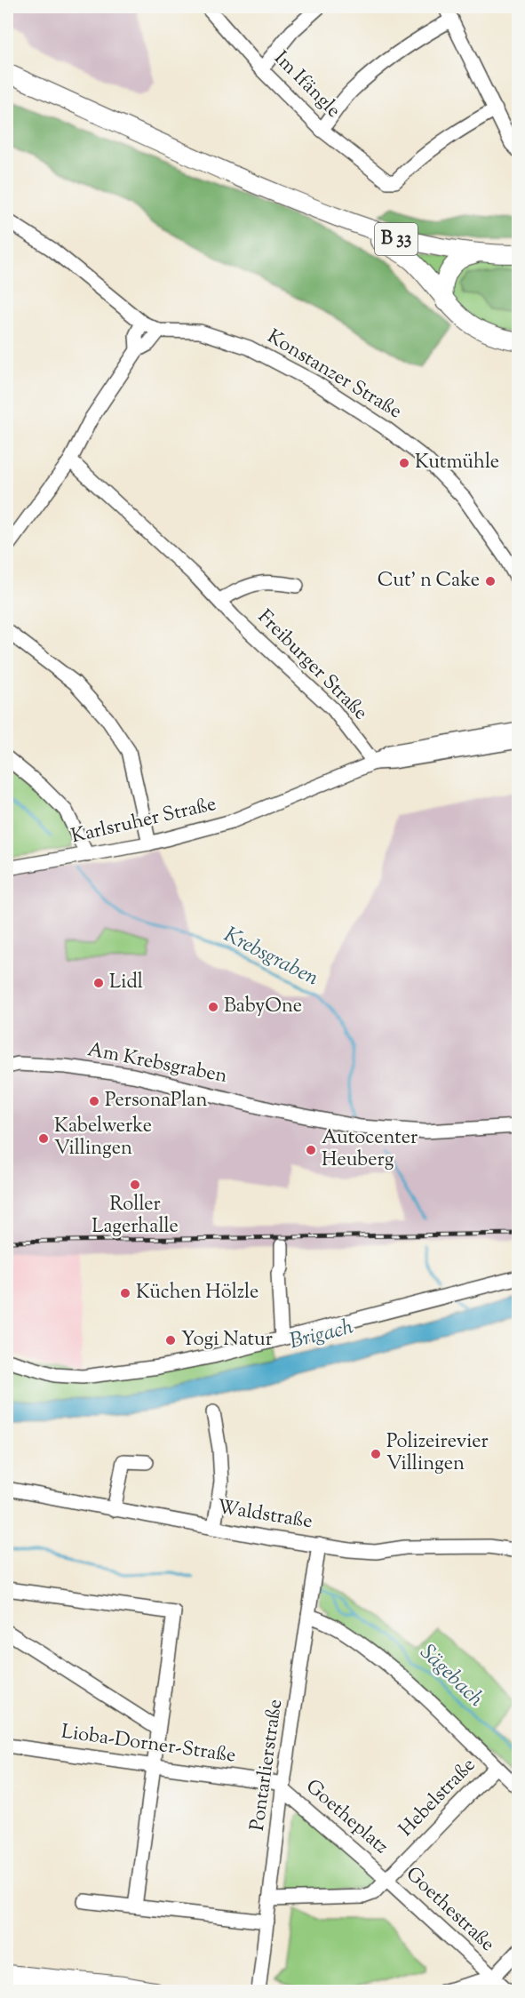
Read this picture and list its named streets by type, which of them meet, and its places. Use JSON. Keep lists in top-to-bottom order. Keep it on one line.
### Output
{"streets":{"main road":["B 33"],"street":["Im Ifängle","Konstanzer Straße","Freiburger Straße","Karlsruher Straße","Am Krebsgraben","Waldstraße","Lioba-Dorner-Straße","Pontarlierstraße","Hebelstraße","Goetheplatz","Goethestraße"]},"crossings":[["Freiburger Straße","Karlsruher Straße"],["Waldstraße","Pontarlierstraße"],["Lioba-Dorner-Straße","Pontarlierstraße"],["Lioba-Dorner-Straße","Goetheplatz"],["Pontarlierstraße","Goetheplatz"],["Hebelstraße","Goetheplatz"],["Hebelstraße","Goethestraße"],["Goetheplatz","Goethestraße"]],"water":["Krebsgraben","Brigach","Sägebach"],"places":["Kutmühle","Cut' n Cake","Lidl","BabyOne","PersonaPlan","Kabelwerke Villingen","Autocenter Heuberg","Roller Lagerhalle","Küchen Hölzle","Yogi Natur","Polizeirevier Villingen"]}
